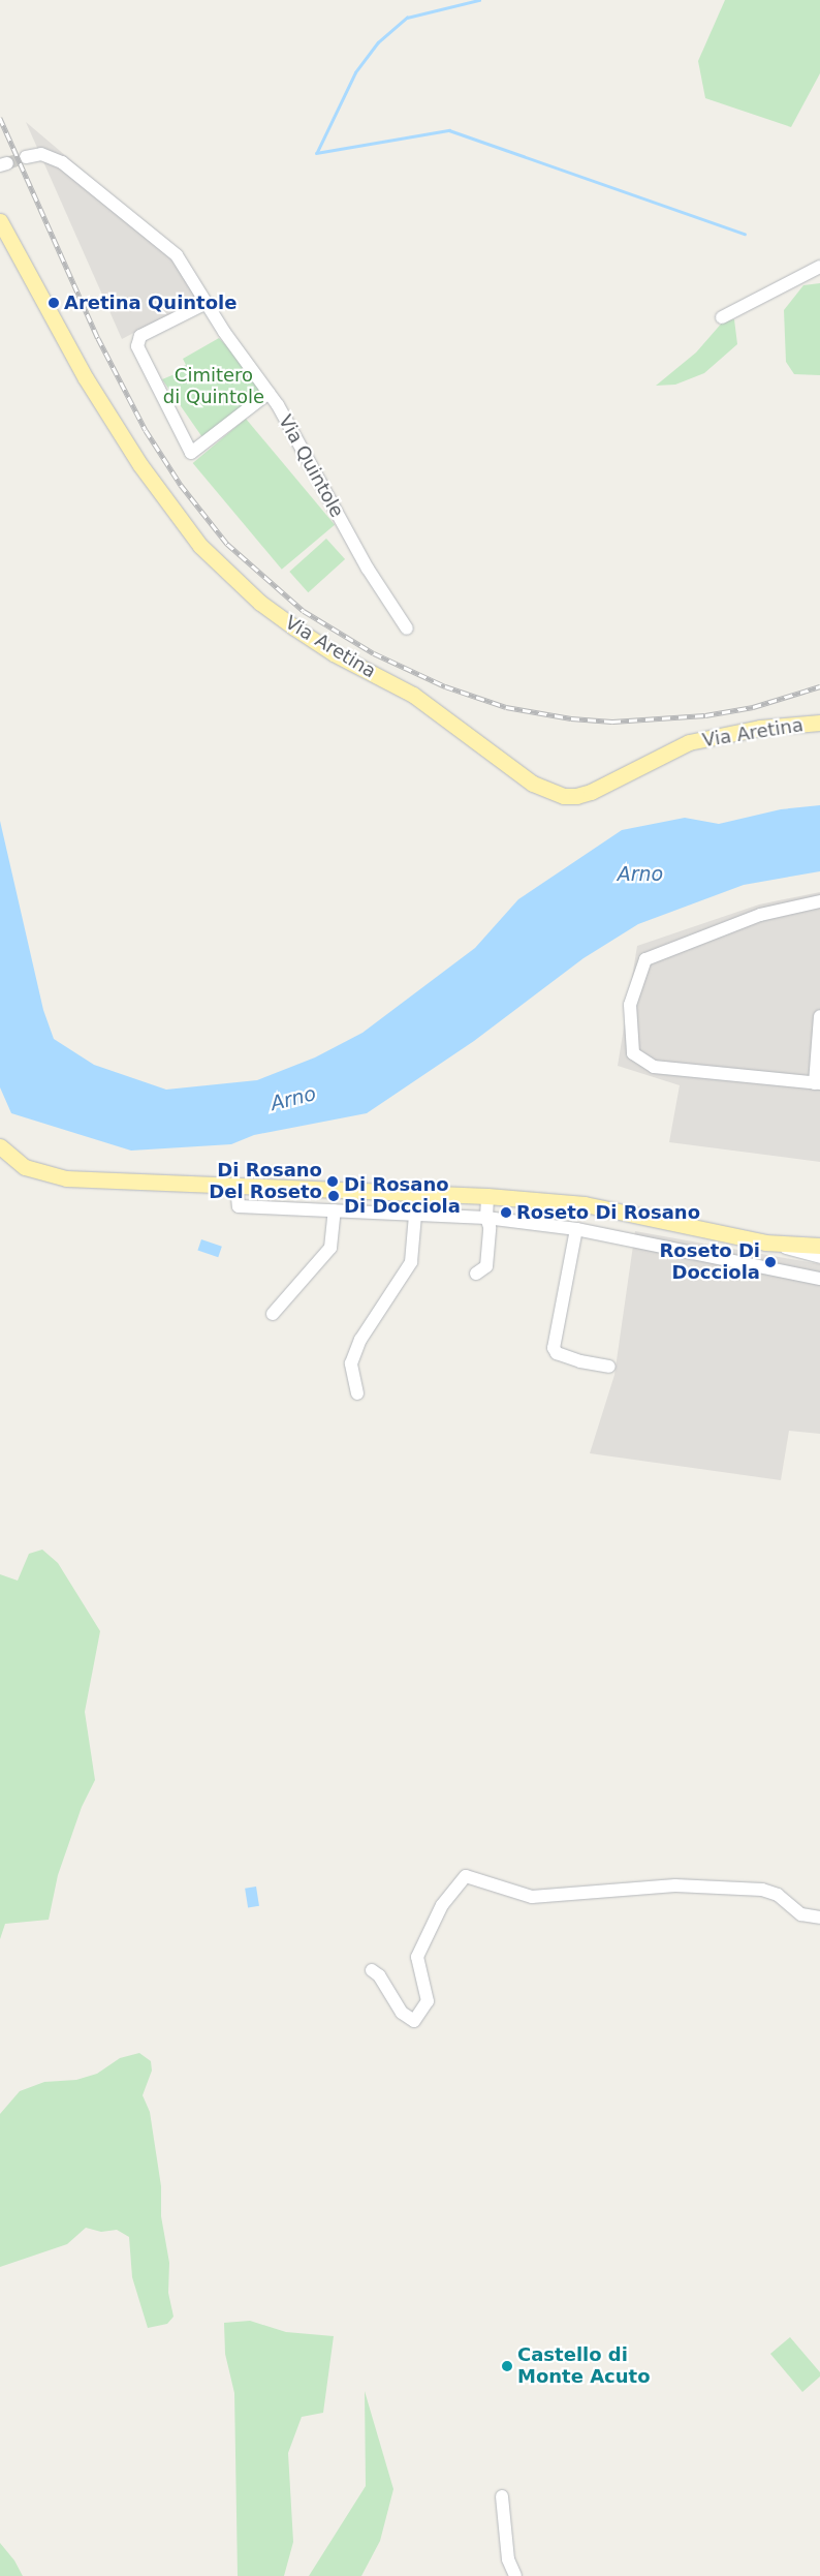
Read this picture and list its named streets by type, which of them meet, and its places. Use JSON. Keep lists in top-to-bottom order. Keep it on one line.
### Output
{"streets":{"main road":["Via Aretina"],"street":["Via Quintole"]},"water":["Arno"],"parks":["Cimitero di Quintole"],"places":["Aretina Quintole","Di Rosano Del Roseto","Di Rosano Di Docciola","Roseto Di Rosano","Roseto Di Docciola","Castello di Monte Acuto"]}
